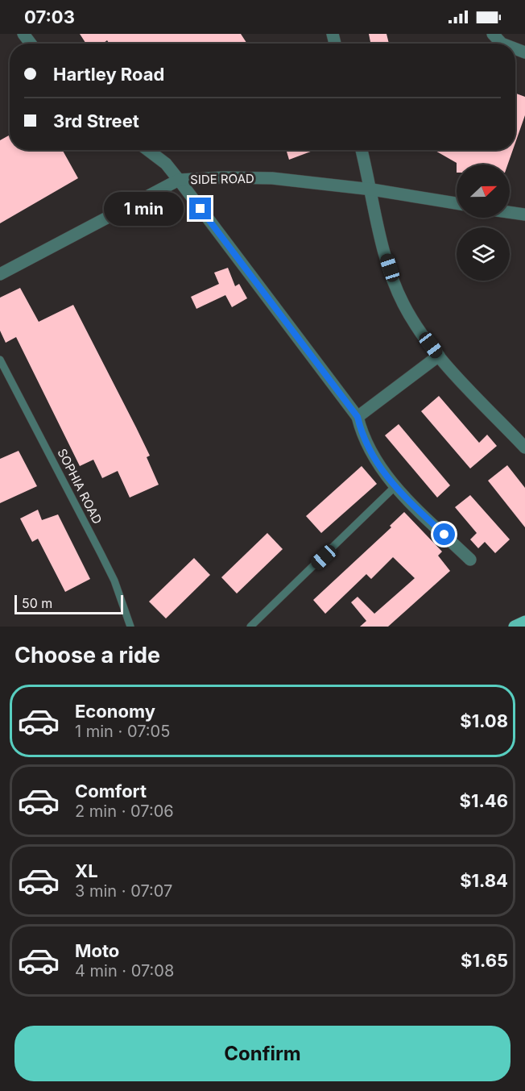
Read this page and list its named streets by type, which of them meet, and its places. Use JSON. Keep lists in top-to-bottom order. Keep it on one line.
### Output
{"streets":{"street":["SIDE ROAD"],"lane":["SOPHIA ROAD"]},"scale_bar":"50 m","north":"right","page":{"status":"07:03","banner":["Hartley Road","3rd Street"],"bubble":"1 min","scale":"50 m","heading":"Choose a ride","list":[{"name":"Economy","note":"1 min · 07:05","value":"$1.08"},{"name":"Comfort","note":"2 min · 07:06","value":"$1.46"},{"name":"XL","note":"3 min · 07:07","value":"$1.84"},{"name":"Moto","note":"4 min · 07:08","value":"$1.65"}],"buttons":"Confirm"}}
